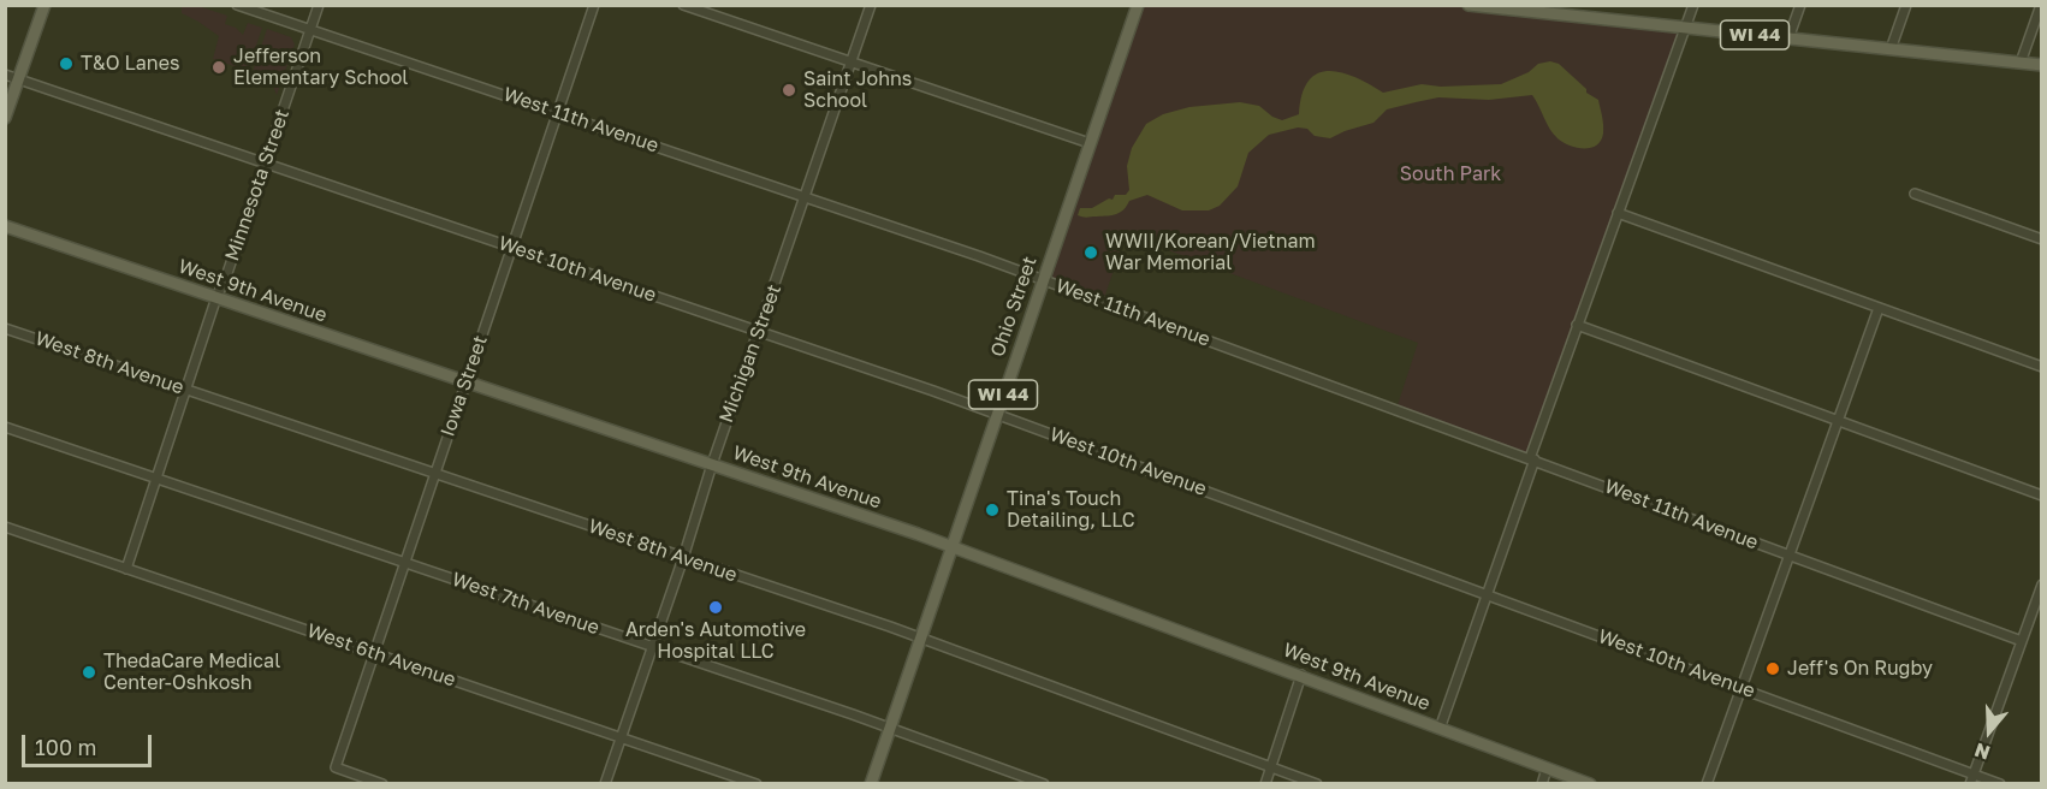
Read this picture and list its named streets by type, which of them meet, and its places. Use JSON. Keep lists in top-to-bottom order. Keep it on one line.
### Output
{"streets":{"main road":["WI 44","West 9th Avenue","Ohio Street"],"street":["West 11th Avenue","Minnesota Street","West 10th Avenue","Michigan Street","West 8th Avenue","Iowa Street","West 7th Avenue","West 6th Avenue"]},"crossings":[["West 11th Avenue","Minnesota Street"],["West 11th Avenue","Ohio Street"],["West 11th Avenue","Michigan Street"],["West 11th Avenue","Iowa Street"],["Minnesota Street","West 10th Avenue"],["Minnesota Street","West 9th Avenue"],["Minnesota Street","West 8th Avenue"],["Minnesota Street","West 7th Avenue"],["Minnesota Street","West 6th Avenue"],["West 10th Avenue","Ohio Street"],["West 10th Avenue","Michigan Street"],["West 10th Avenue","Iowa Street"],["West 9th Avenue","Ohio Street"],["West 9th Avenue","Michigan Street"],["West 9th Avenue","Iowa Street"],["Ohio Street","West 8th Avenue"],["Ohio Street","West 7th Avenue"],["Michigan Street","West 8th Avenue"],["Michigan Street","West 7th Avenue"],["Michigan Street","West 6th Avenue"],["West 8th Avenue","Iowa Street"],["Iowa Street","West 7th Avenue"],["Iowa Street","West 6th Avenue"]],"parks":["South Park"],"places":["T&O Lanes","Jefferson Elementary School","Saint Johns School","WWII/Korean/Vietnam War Memorial","Tina's Touch Detailing, LLC","Arden's Automotive Hospital LLC","Jeff's On Rugby","ThedaCare Medical Center-Oshkosh"],"scale_bar":"100 m","north":"bottom"}
